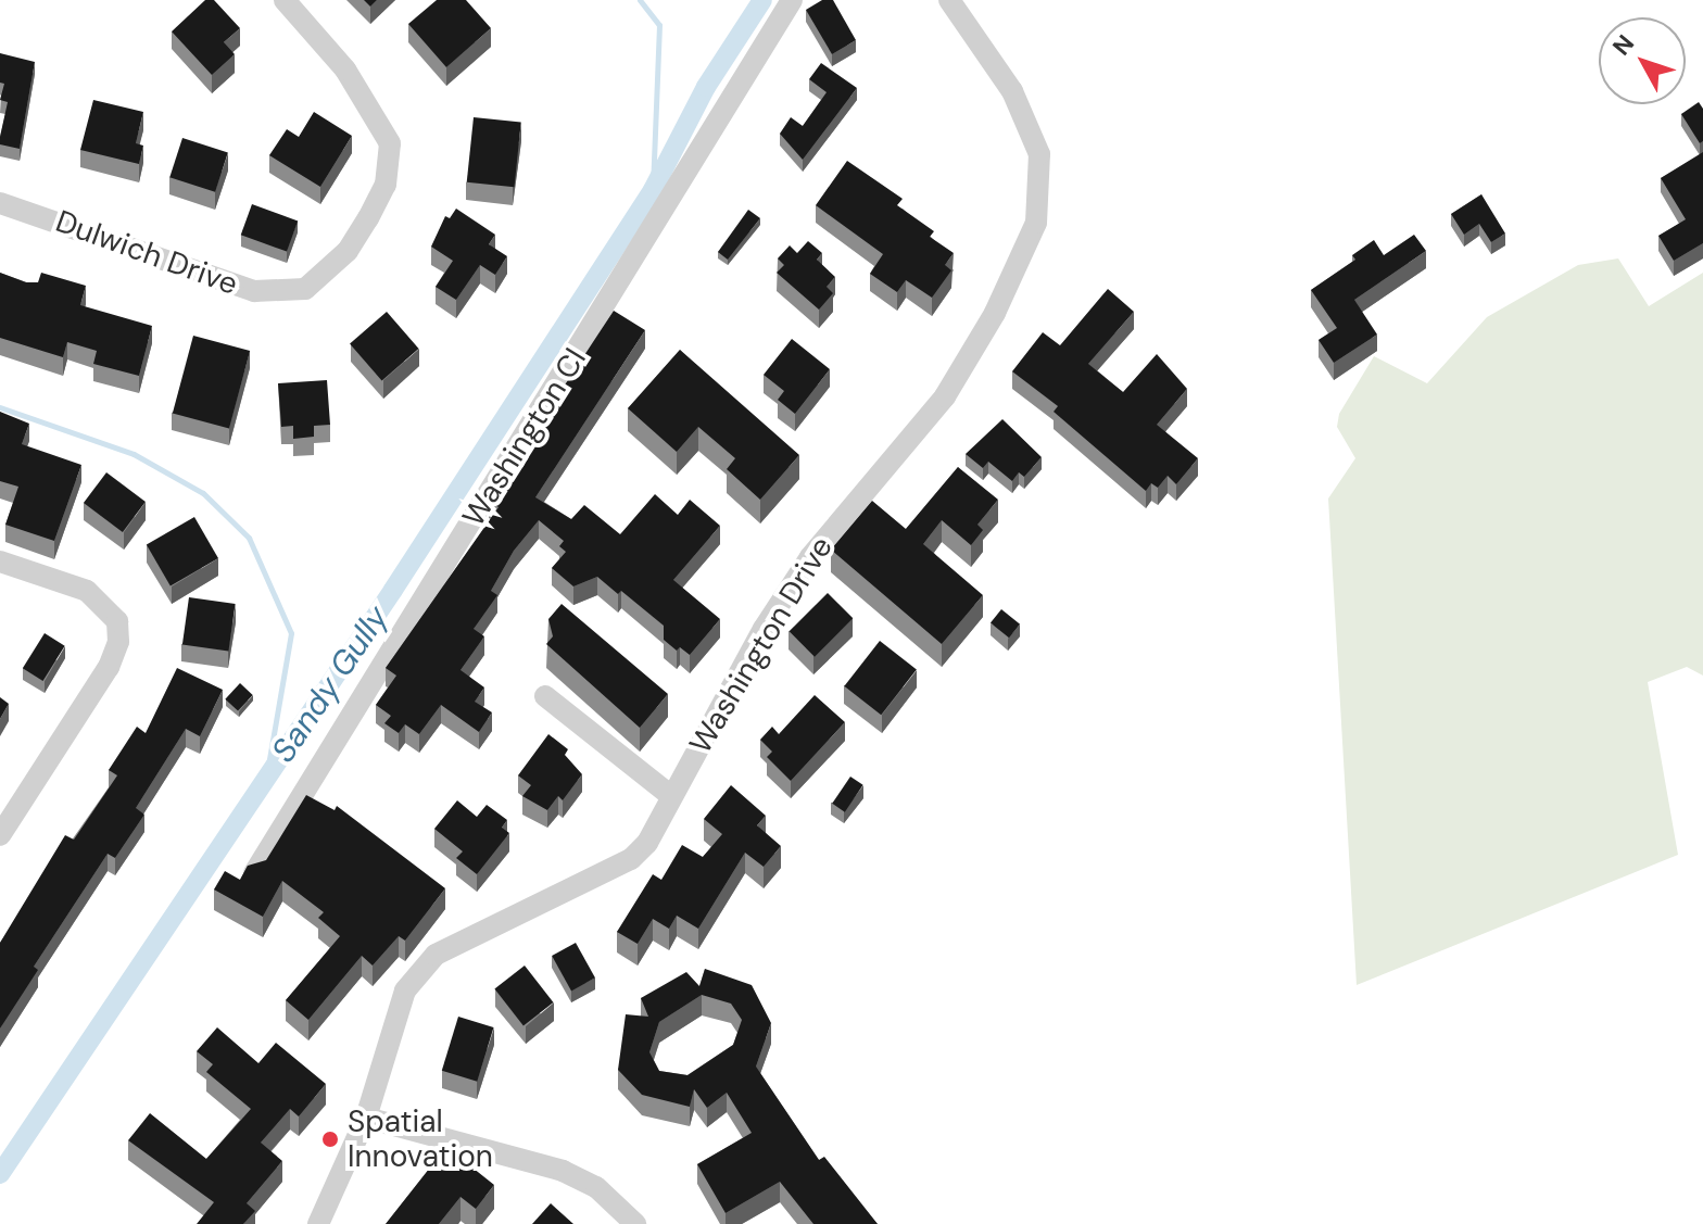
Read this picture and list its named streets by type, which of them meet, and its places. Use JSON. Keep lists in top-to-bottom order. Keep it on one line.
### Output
{"streets":{"street":["Dulwich Drive","Washington Cl","Washington Drive"]},"water":["Sandy Gully"],"places":["Spatial Innovation"],"north":"top left"}
